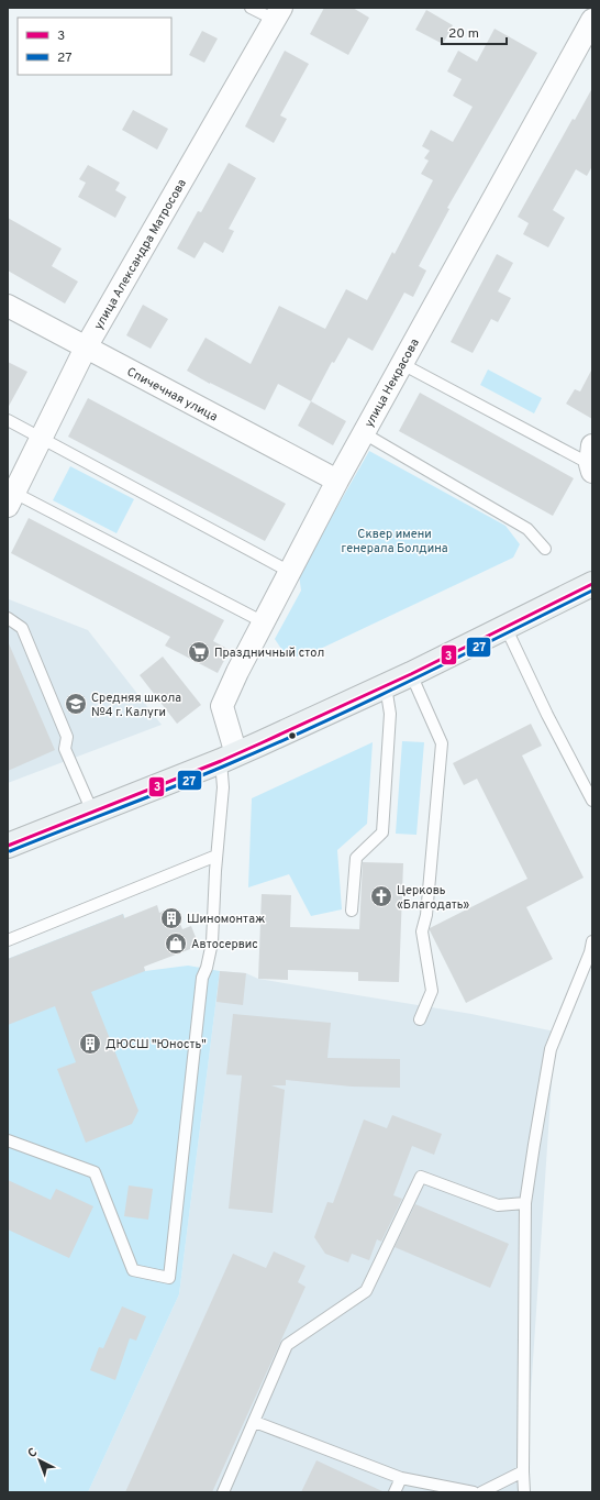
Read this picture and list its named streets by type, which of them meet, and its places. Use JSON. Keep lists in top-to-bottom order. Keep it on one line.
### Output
{"streets":{"street":["улица Александра Матросова","улица Некрасова","Спичечная улица"]},"crossings":[["улица Александра Матросова","Спичечная улица"],["улица Некрасова","Спичечная улица"]],"parks":["Сквер имени генерала Болдина"],"places":{"supermarket":["Праздничный стол"],"school or university":["Средняя школа №4 г. Калуги"],"church":["Церковь «Благодать»"],"building":["Шиномонтаж","ДЮСШ \"Юность\""],"shop":["Автосервис"]},"lines":["transit line 3","transit line 27"],"legend":["3","27"],"scale_bar":"20 m","north":"top left"}
